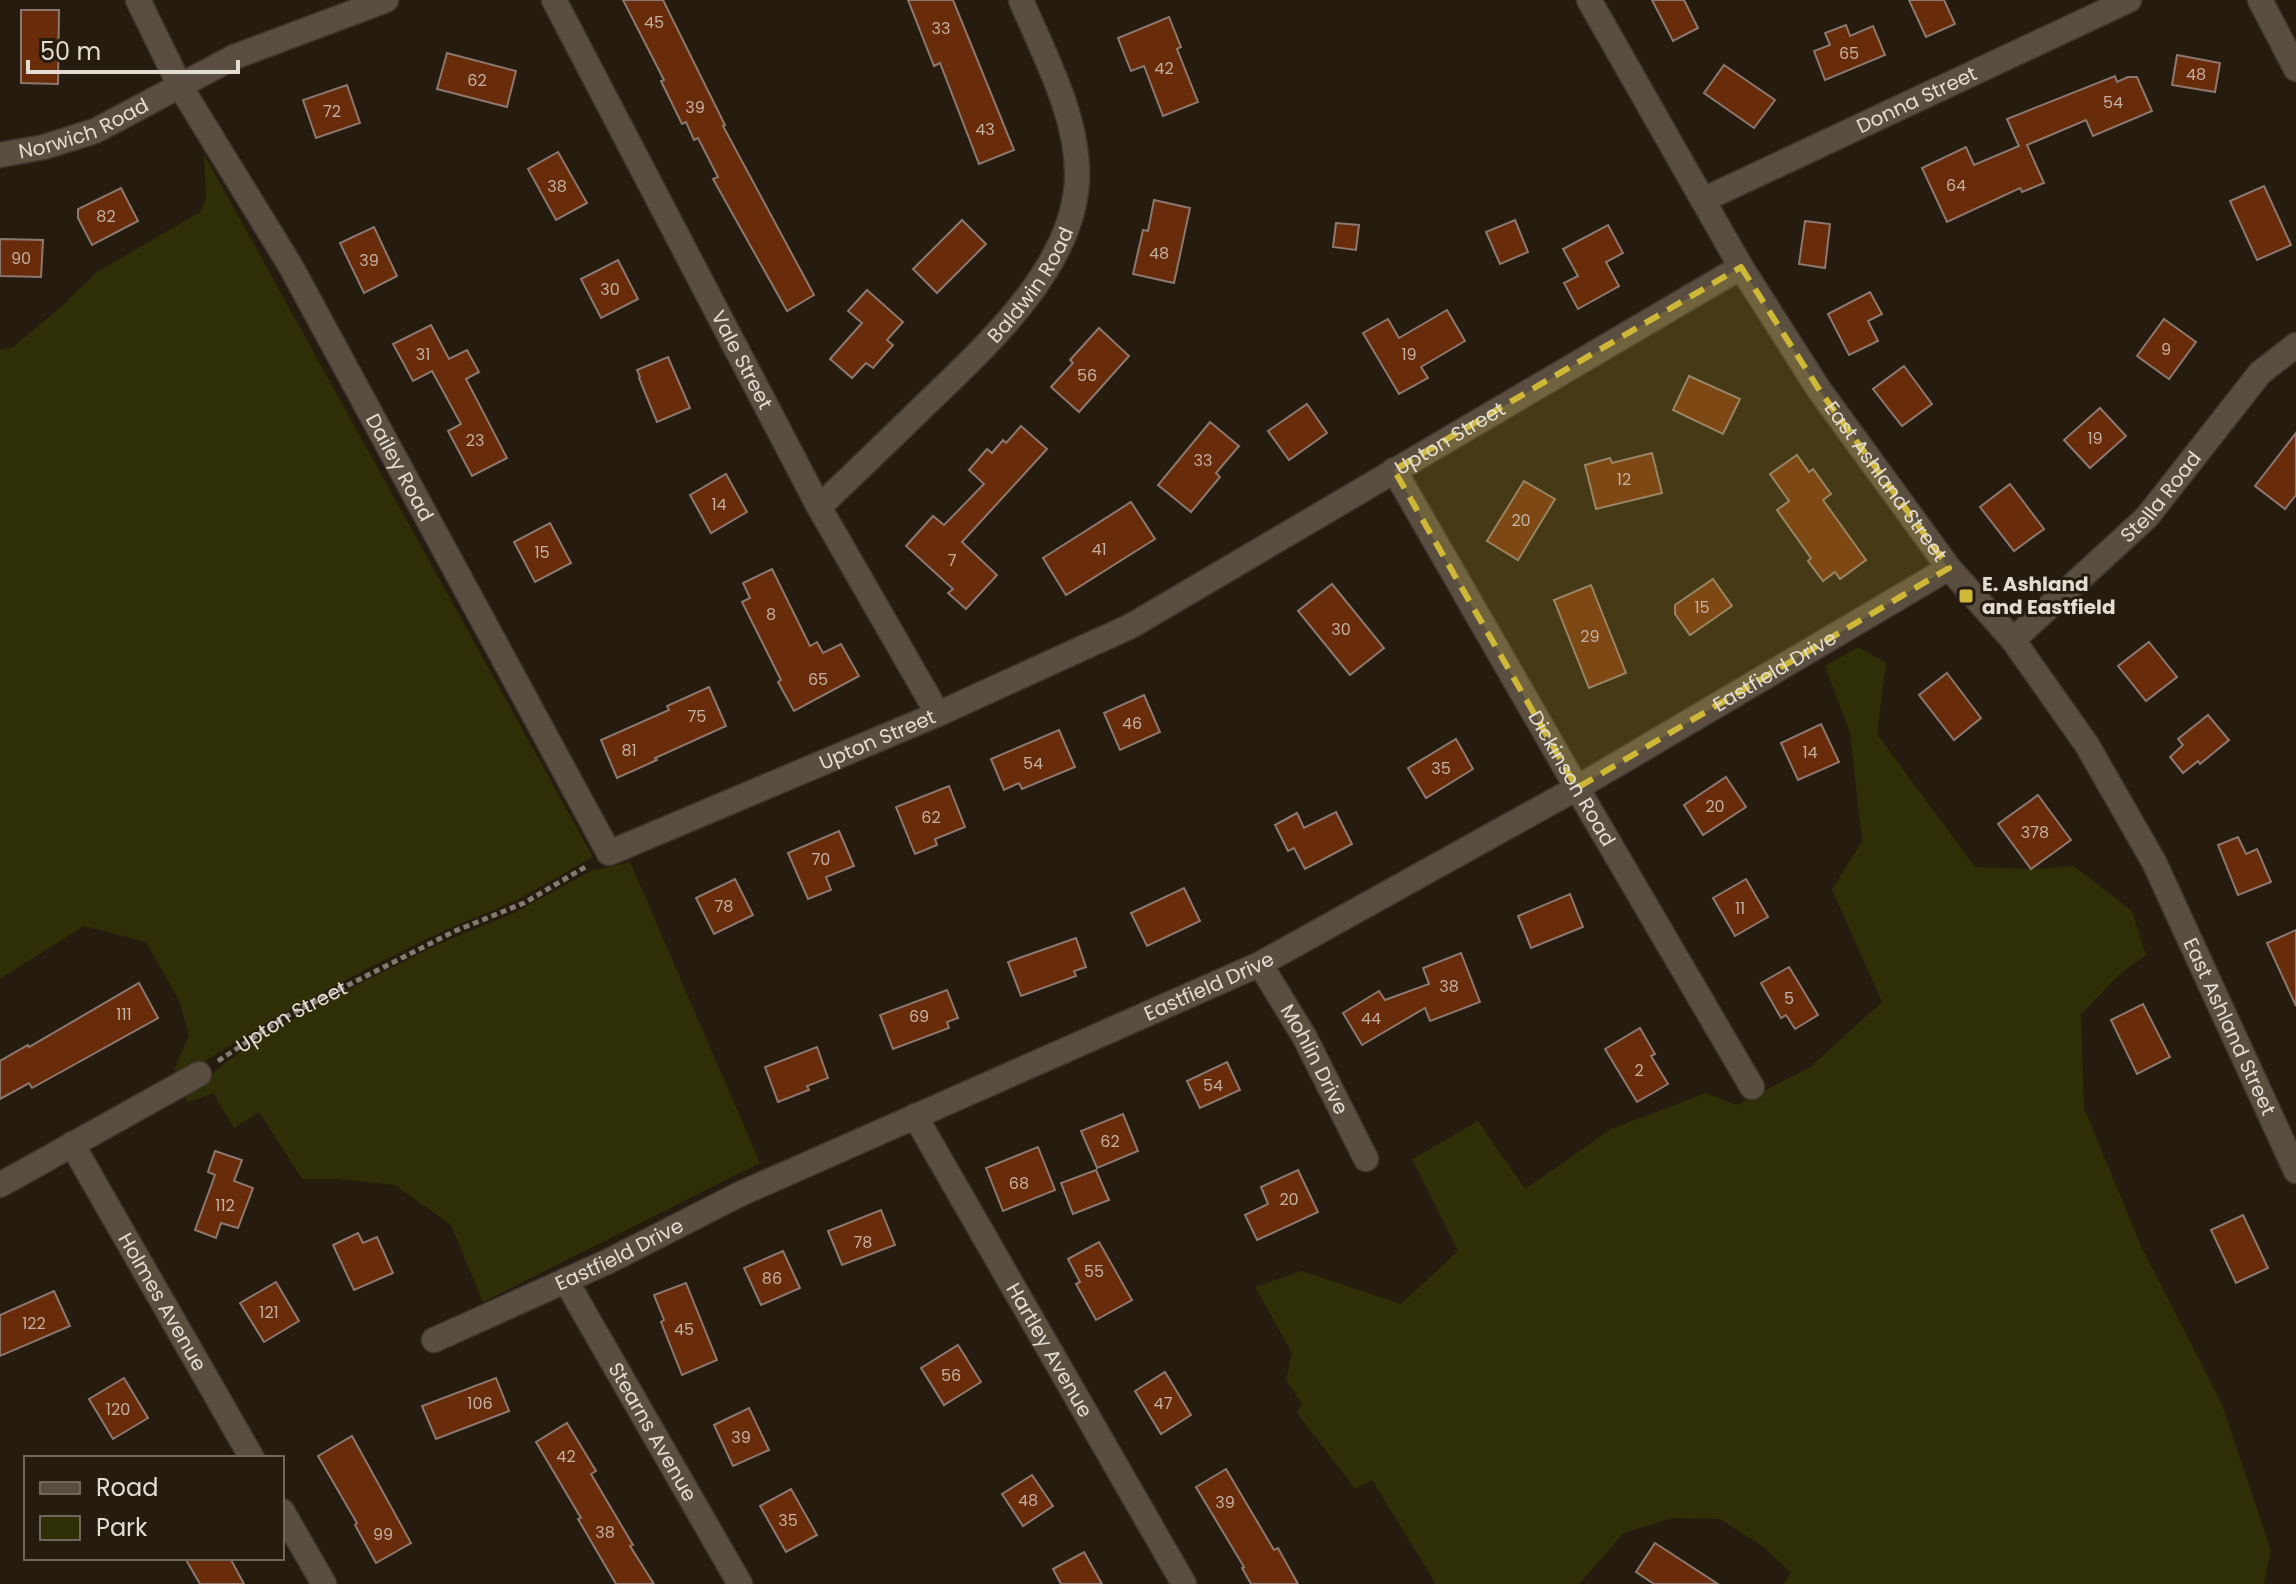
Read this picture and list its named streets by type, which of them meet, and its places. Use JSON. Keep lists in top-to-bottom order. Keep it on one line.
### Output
{"streets":{"street":["Donna Street","Norwich Road","Baldwin Road","Vale Street","Upton Street","Dailey Road","East Ashland Street","Stella Road","Eastfield Drive","Dickinson Road","Mohlin Drive","Holmes Avenue","Hartley Avenue","Stearns Avenue"]},"crossings":[["Donna Street","East Ashland Street"],["Norwich Road","Dailey Road"],["Baldwin Road","Vale Street"],["Vale Street","Upton Street"],["Upton Street","Dailey Road"],["Upton Street","East Ashland Street"],["Upton Street","Dickinson Road"],["East Ashland Street","Stella Road"],["East Ashland Street","Eastfield Drive"],["Eastfield Drive","Dickinson Road"],["Eastfield Drive","Mohlin Drive"],["Eastfield Drive","Hartley Avenue"],["Eastfield Drive","Stearns Avenue"]],"places":{"transit":["E. Ashland and Eastfield"]},"house_numbers":["45","33","65","42","48","62","54","39","72","43","64","38","82","48","90","39","30","9","31","19","56","19","23","33","12","14","20","41","15","7","15","8","30","29","65","75","46","81","14","54","35","20","62","378","70","78","11","38","5","111","69","44","2","54","62","68","20","112","78","55","86","121","122","45","56","106","47","120","39","42","48","39","35","38","99"],"legend":["Road","Park"],"scale_bar":"50 m"}
